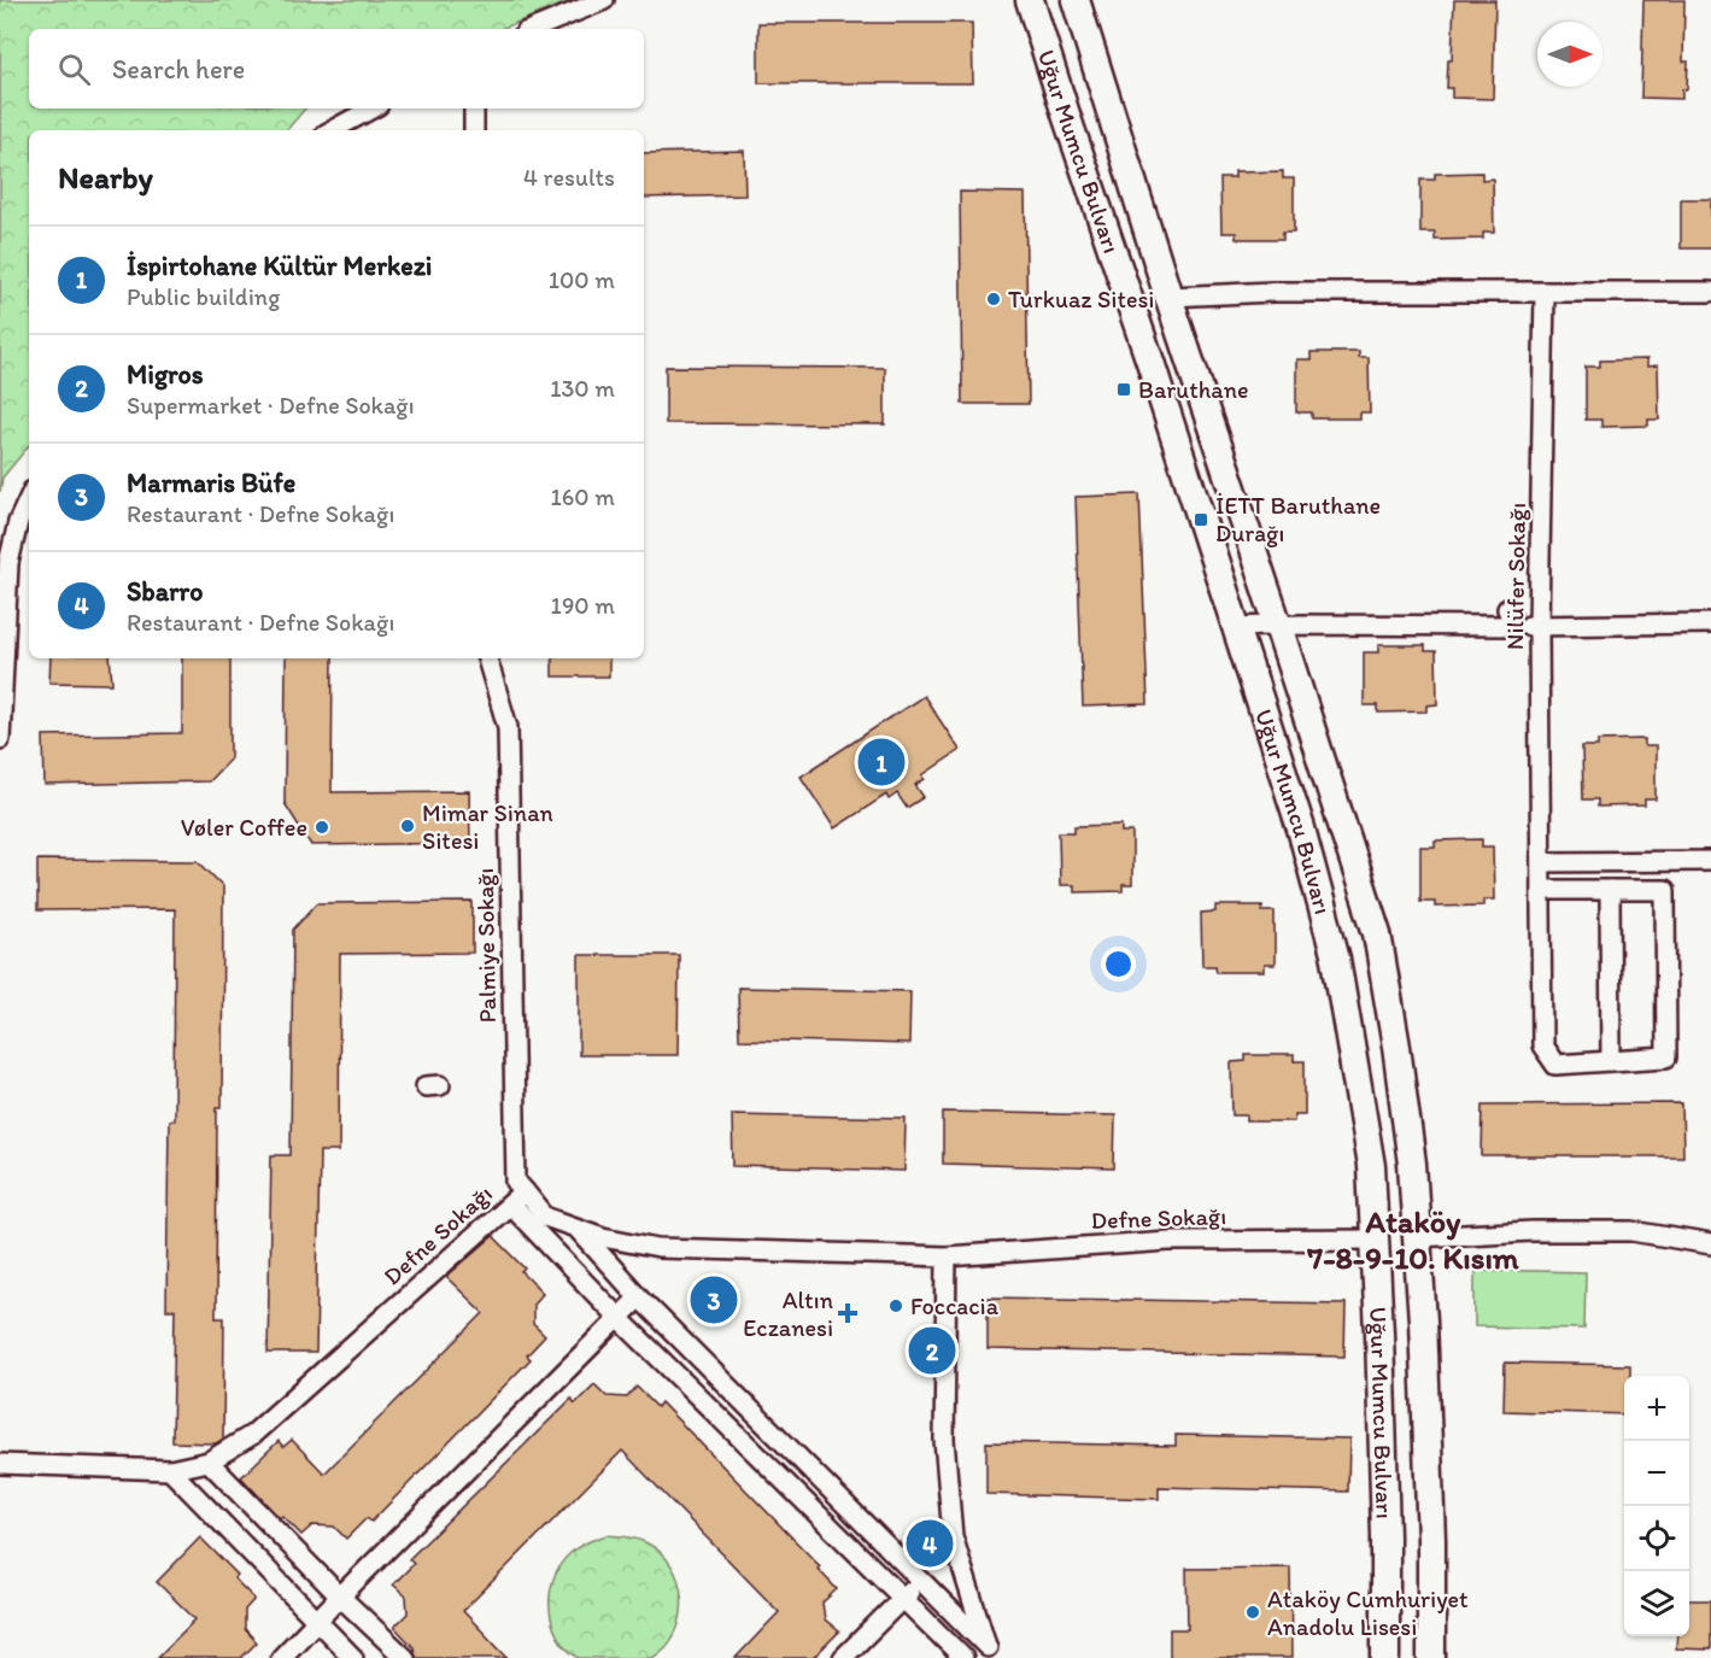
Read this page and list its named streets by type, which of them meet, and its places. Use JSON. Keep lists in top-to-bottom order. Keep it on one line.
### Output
{"streets":{"main road":["Uğur Mumcu Bulvarı"],"street":["Nilüfer Sokağı","Palmiye Sokağı","Defne Sokağı"]},"crossings":[["Uğur Mumcu Bulvarı","Defne Sokağı"],["Palmiye Sokağı","Defne Sokağı"]],"districts":["Ataköy 7-8-9-10. Kısım"],"places":{"other":["Turkuaz Sitesi","Mimar Sinan Sitesi","Vøler Coffee","Foccacia","Ataköy Cumhuriyet Anadolu Lisesi"],"transit":["Baruthane","İETT Baruthane Durağı"],"health":["Altın Eczanesi"]},"north":"right","page":{"search":"Search here","heading":["Nearby","4 results"],"list":[{"mark":"1","name":"İspirtohane Kültür Merkezi","note":"Public building","value":"100 m"},{"mark":"2","name":"Migros","note":"Supermarket · Defne Sokağı","value":"130 m"},{"mark":"3","name":"Marmaris Büfe","note":"Restaurant · Defne Sokağı","value":"160 m"},{"mark":"4","name":"Sbarro","note":"Restaurant · Defne Sokağı","value":"190 m"}],"pins":["1","3","2","4"],"map_buttons":["+","−"]}}
